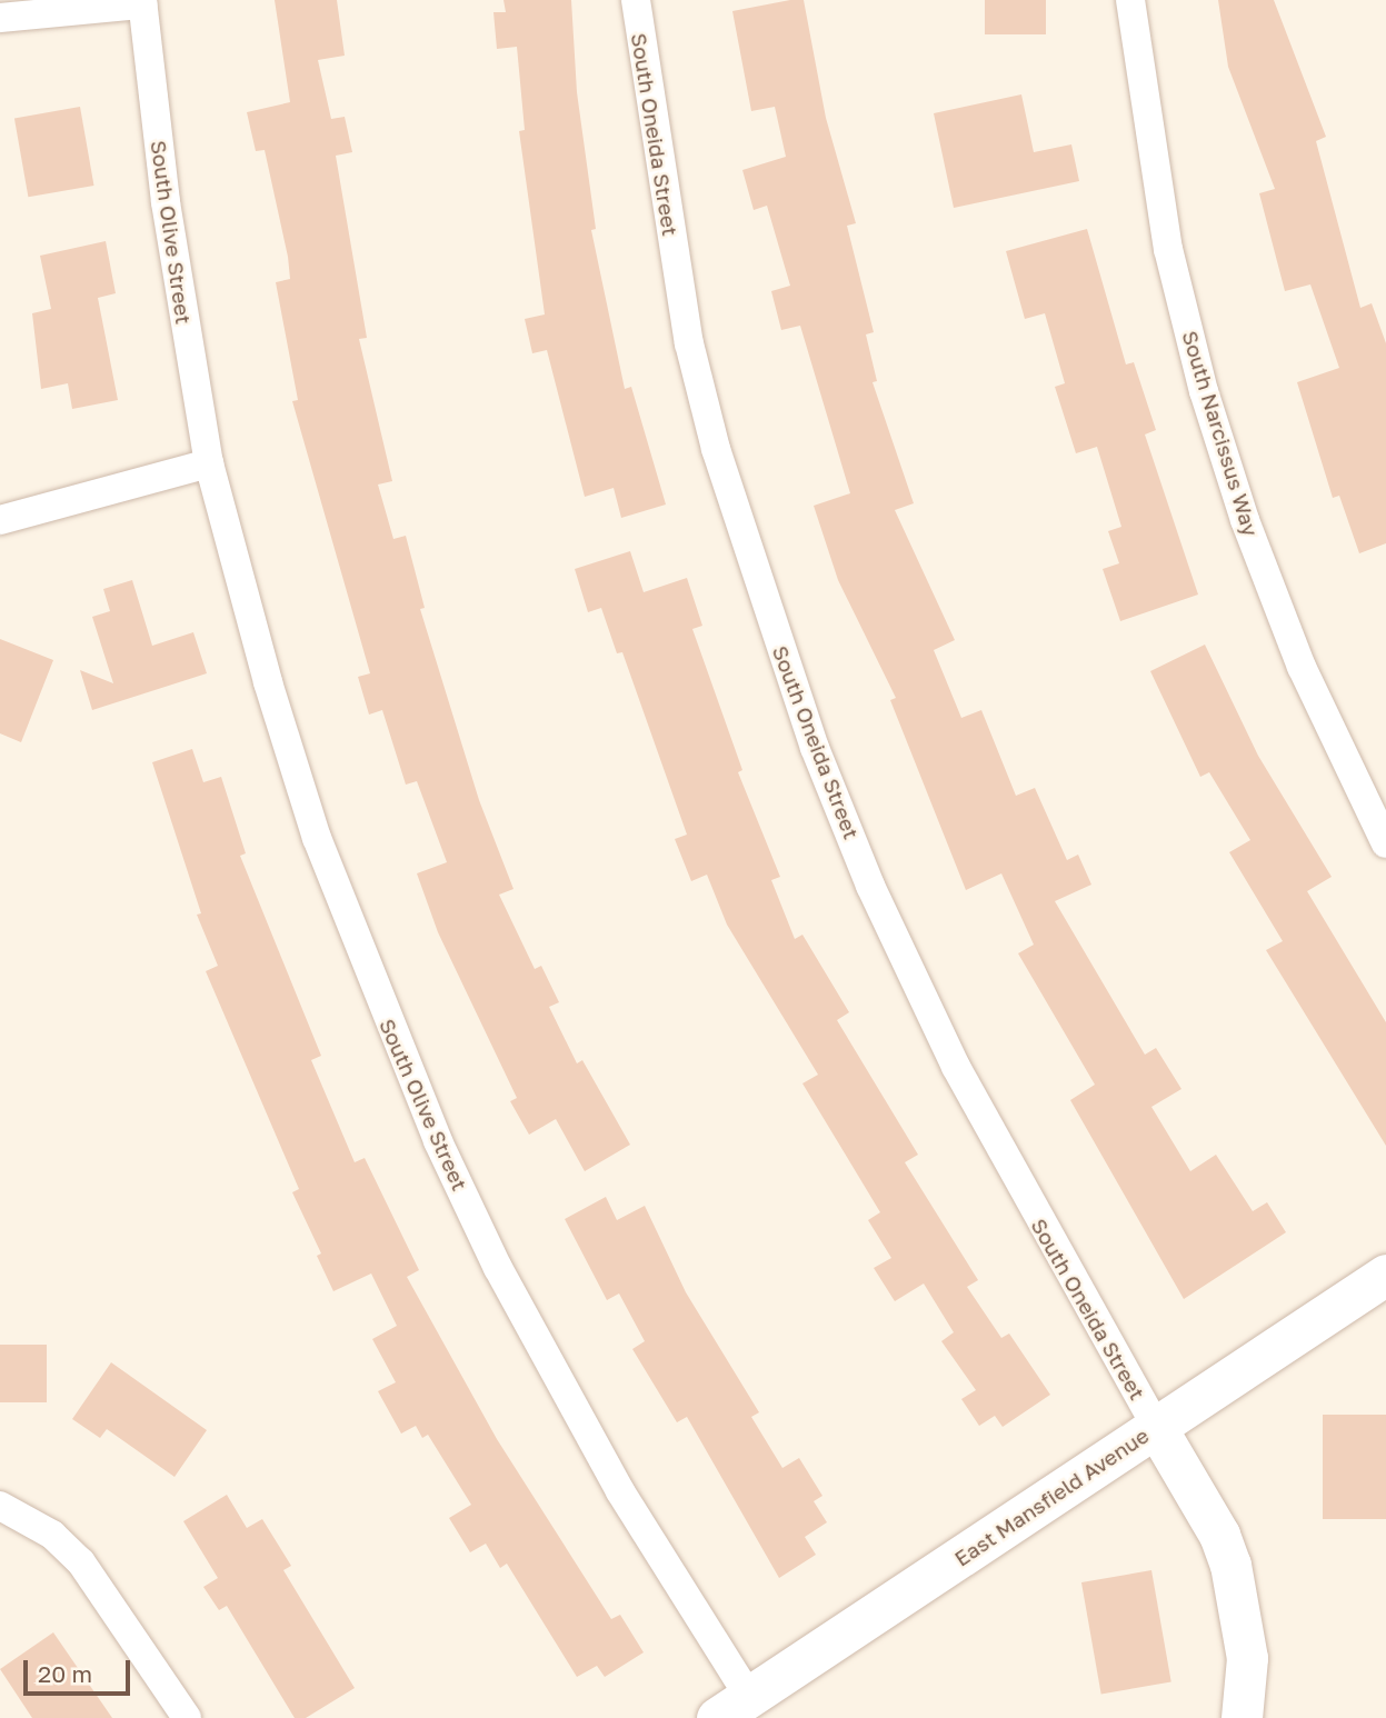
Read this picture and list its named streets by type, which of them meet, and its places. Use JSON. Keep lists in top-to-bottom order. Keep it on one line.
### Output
{"streets":{"street":["South Oneida Street","South Olive Street","South Narcissus Way","East Mansfield Avenue"]},"crossings":[["South Oneida Street","East Mansfield Avenue"],["South Olive Street","East Mansfield Avenue"]],"scale_bar":"20 m"}
